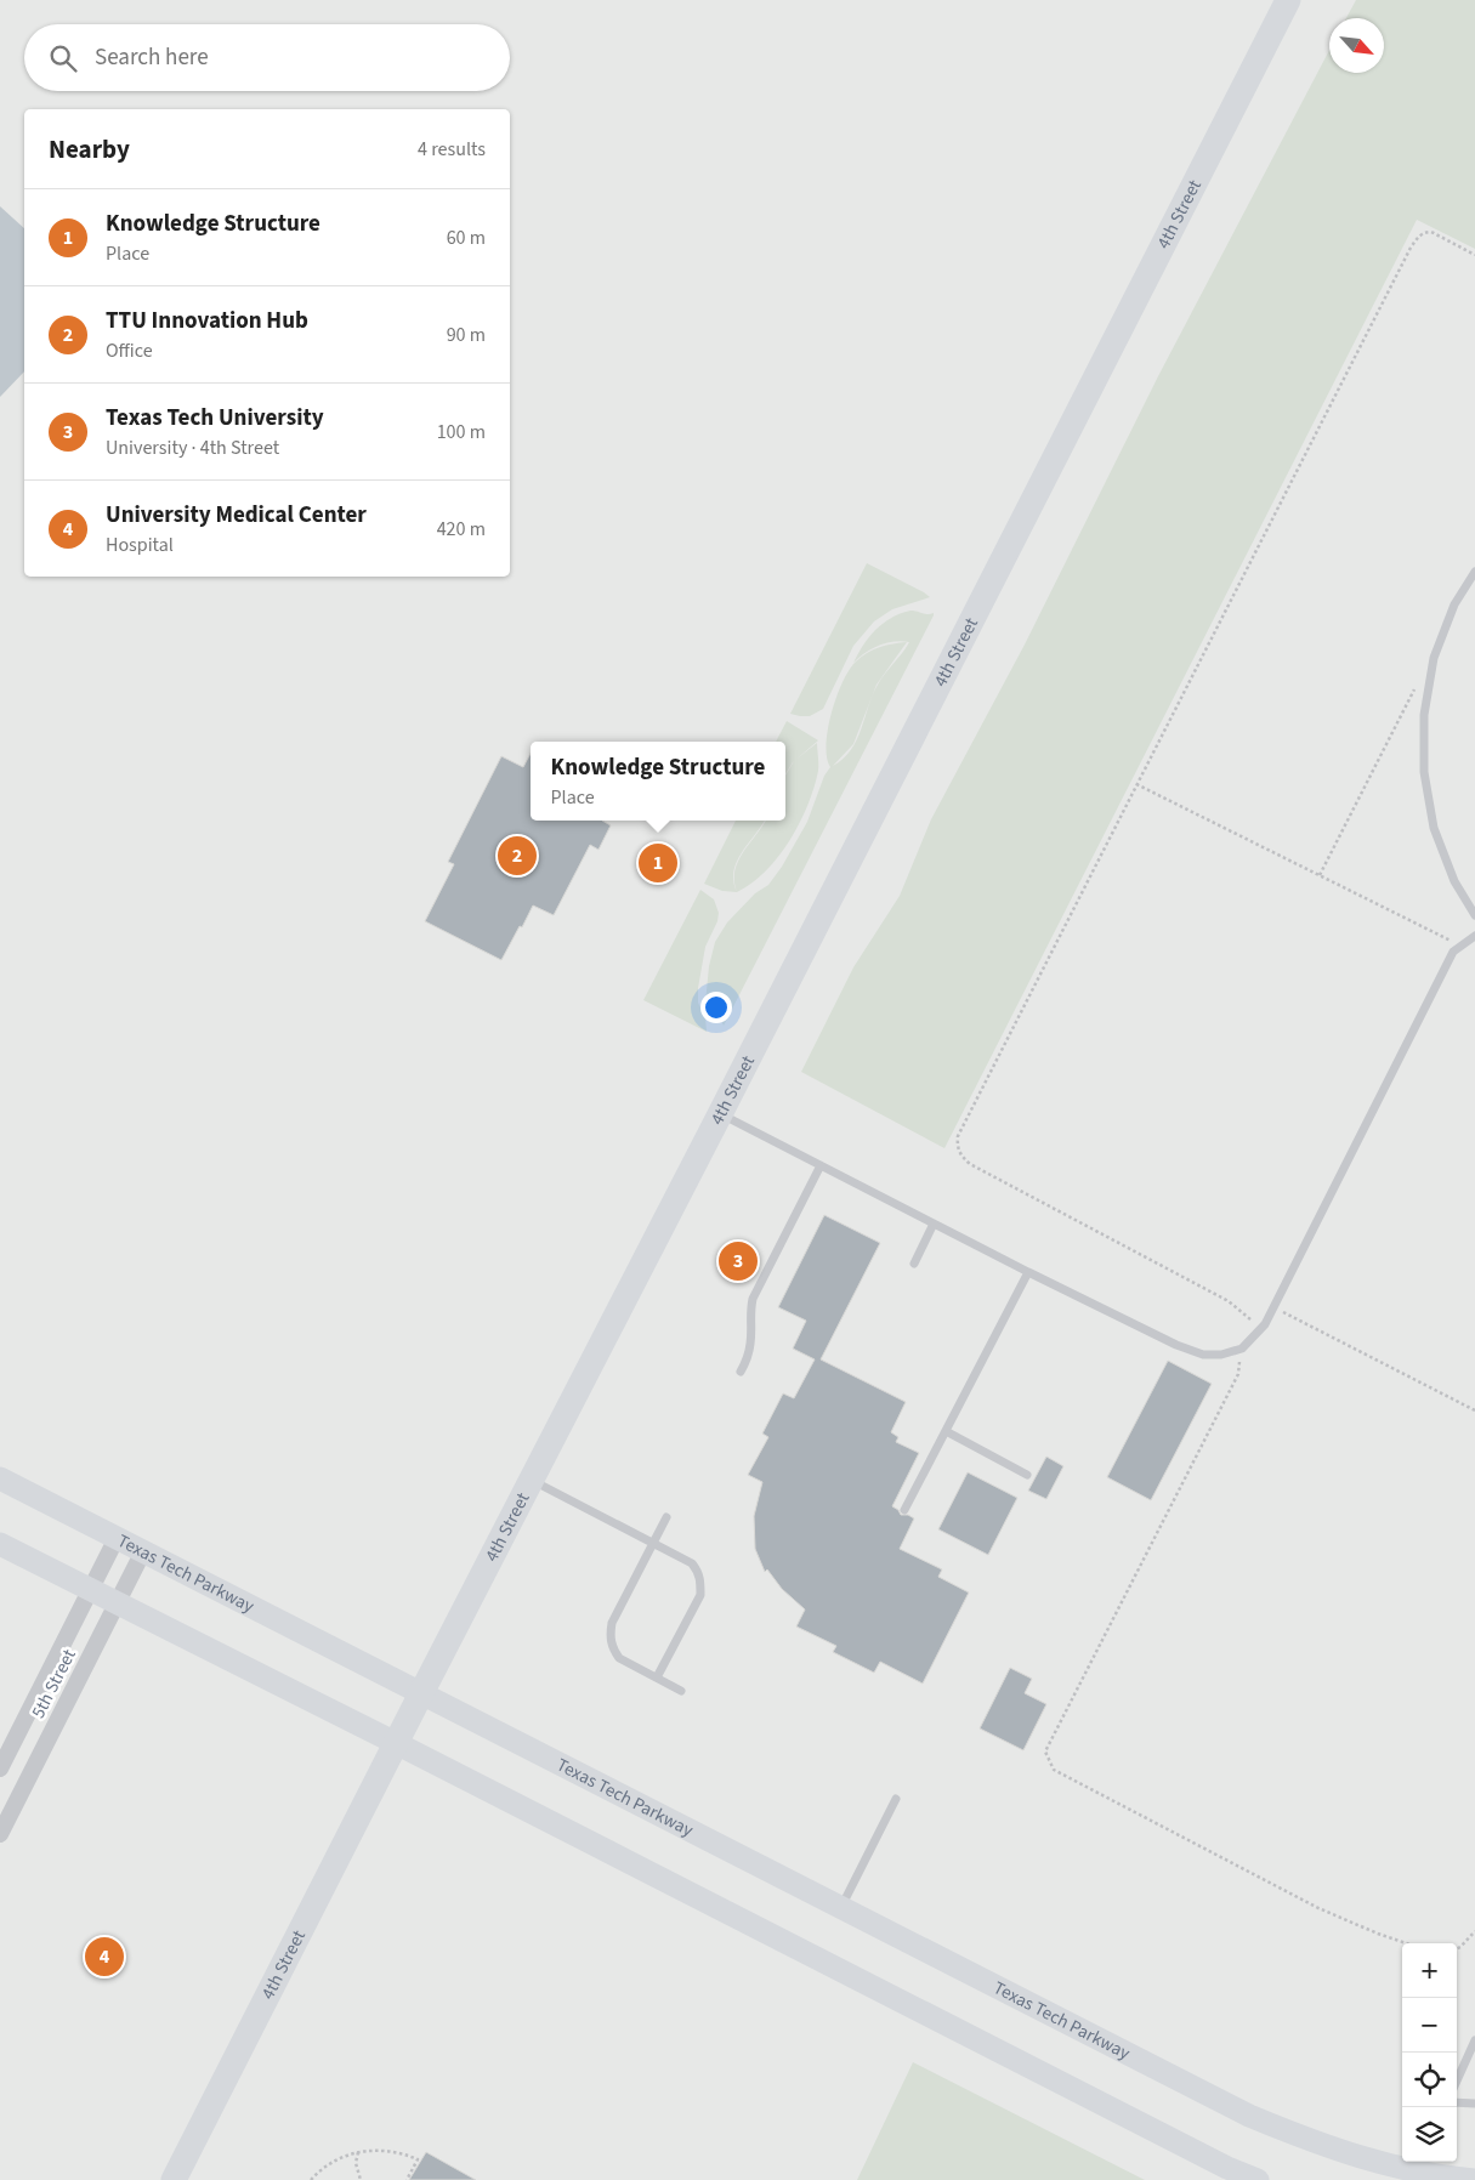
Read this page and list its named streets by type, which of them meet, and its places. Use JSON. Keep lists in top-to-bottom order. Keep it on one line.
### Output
{"streets":{"main road":["4th Street","Texas Tech Parkway"],"street":["5th Street"]},"crossings":[["4th Street","Texas Tech Parkway"],["Texas Tech Parkway","5th Street"]],"north":"bottom right","page":{"search":"Search here","heading":["Nearby","4 results"],"list":[{"mark":"1","name":"Knowledge Structure","note":"Place","value":"60 m"},{"mark":"2","name":"TTU Innovation Hub","note":"Office","value":"90 m"},{"mark":"3","name":"Texas Tech University","note":"University · 4th Street","value":"100 m"},{"mark":"4","name":"University Medical Center","note":"Hospital","value":"420 m"}],"popup":["Knowledge Structure","Place"],"pins":["2","1","3","4"],"map_buttons":["+","−"]}}
